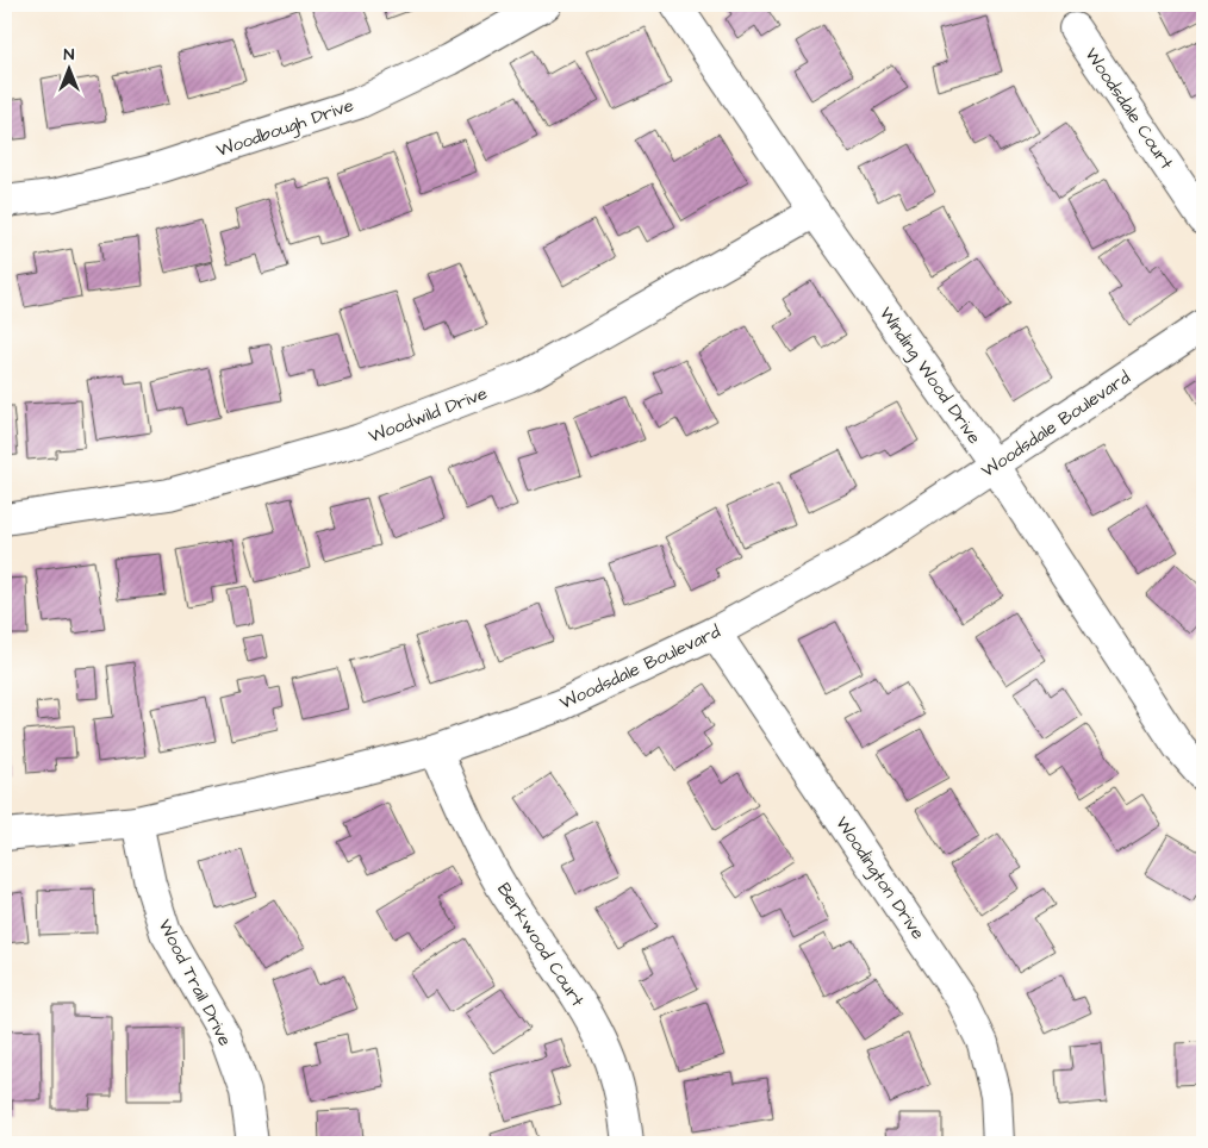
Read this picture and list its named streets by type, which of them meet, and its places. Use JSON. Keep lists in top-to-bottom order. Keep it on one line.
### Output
{"streets":{"street":["Woodsdale Court","Woodbough Drive","Winding Wood Drive","Woodwild Drive","Woodsdale Boulevard","Woodington Drive","Berkwood Court","Wood Trail Drive"]},"crossings":[["Winding Wood Drive","Woodwild Drive"],["Winding Wood Drive","Woodsdale Boulevard"],["Woodsdale Boulevard","Woodington Drive"],["Woodsdale Boulevard","Berkwood Court"],["Woodsdale Boulevard","Wood Trail Drive"]],"north":"top"}
